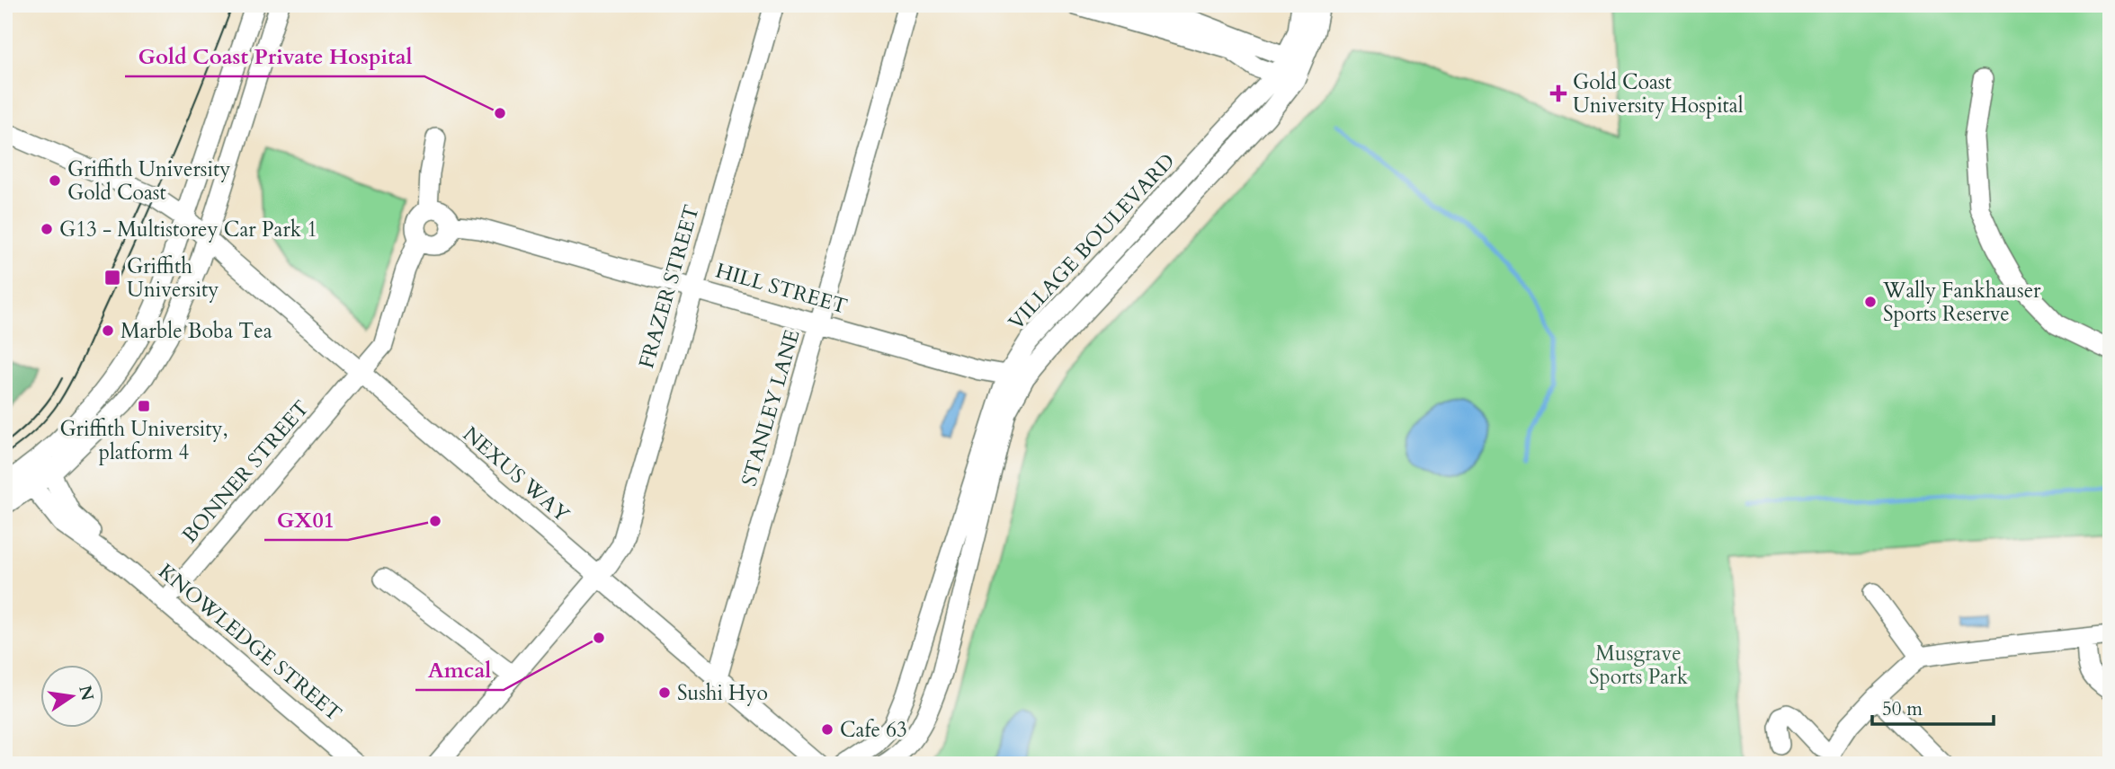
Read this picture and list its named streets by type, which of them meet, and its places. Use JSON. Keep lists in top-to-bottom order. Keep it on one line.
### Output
{"streets":{"street":["VILLAGE BOULEVARD","FRAZER STREET","HILL STREET","STANLEY LANE","BONNER STREET","NEXUS WAY","KNOWLEDGE STREET"]},"crossings":[["VILLAGE BOULEVARD","HILL STREET"],["FRAZER STREET","HILL STREET"],["FRAZER STREET","NEXUS WAY"],["HILL STREET","STANLEY LANE"],["STANLEY LANE","NEXUS WAY"],["BONNER STREET","NEXUS WAY"],["BONNER STREET","KNOWLEDGE STREET"]],"parks":["Musgrave Sports Park"],"places":{"health":["Gold Coast University Hospital"],"other":["Gold Coast Private Hospital","Griffith University Gold Coast","G13 - Multistorey Car Park 1","Wally Fankhauser Sports Reserve","Marble Boba Tea","GX01","Amcal","Sushi Hyo","Cafe 63"],"transit":["Griffith University","Griffith University, platform 4"]},"scale_bar":"50 m","north":"right"}
